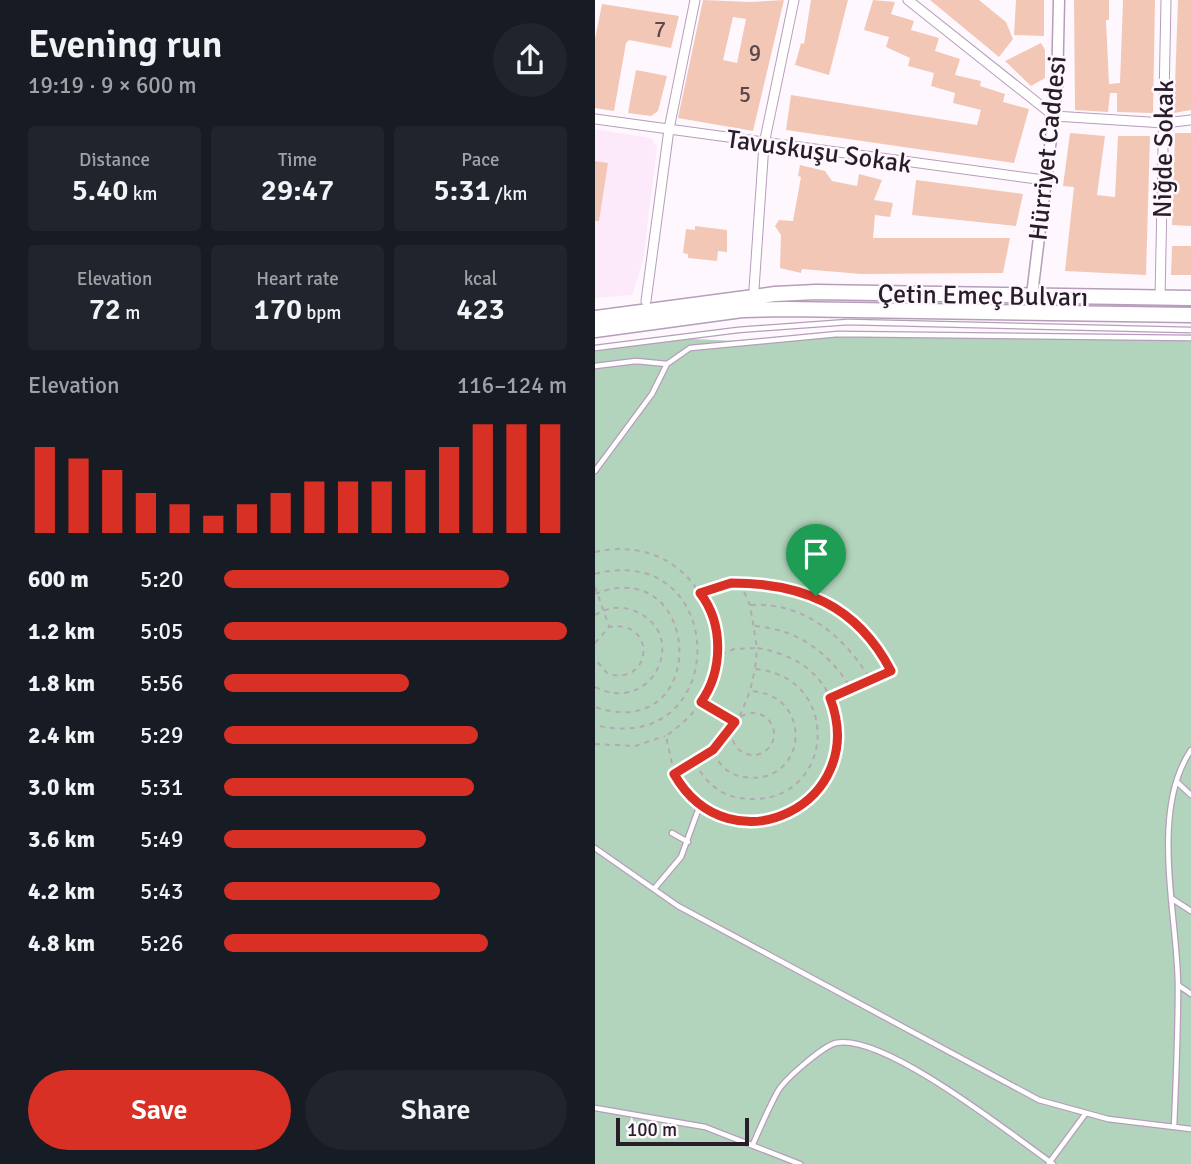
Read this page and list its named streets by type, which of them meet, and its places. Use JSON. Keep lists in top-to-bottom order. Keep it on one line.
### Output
{"streets":{"main road":["Çetin Emeç Bulvarı"],"street":["Hürriyet Caddesi","Niğde Sokak","Tavuskuşu Sokak"]},"crossings":[["Hürriyet Caddesi","Tavuskuşu Sokak"],["Hürriyet Caddesi","Çetin Emeç Bulvarı"],["Niğde Sokak","Çetin Emeç Bulvarı"]],"house_numbers":["7","9","5"],"scale_bar":"100 m","page":{"heading":["Evening run","19:19 · 9 × 600 m"],"stats":[["Distance","5.40 km"],["Time","29:47"],["Pace","5:31 /km"],["Elevation","72 m"],["Heart rate","170 bpm"],["kcal","423"]],"chart":["Elevation","116–124 m"],"list":[{"name":"600 m","note":"5:20"},{"name":"1.2 km","note":"5:05"},{"name":"1.8 km","note":"5:56"},{"name":"2.4 km","note":"5:29"},{"name":"3.0 km","note":"5:31"},{"name":"3.6 km","note":"5:49"},{"name":"4.2 km","note":"5:43"},{"name":"4.8 km","note":"5:26"}],"buttons":["Save","Share"],"scale":"100 m"}}
